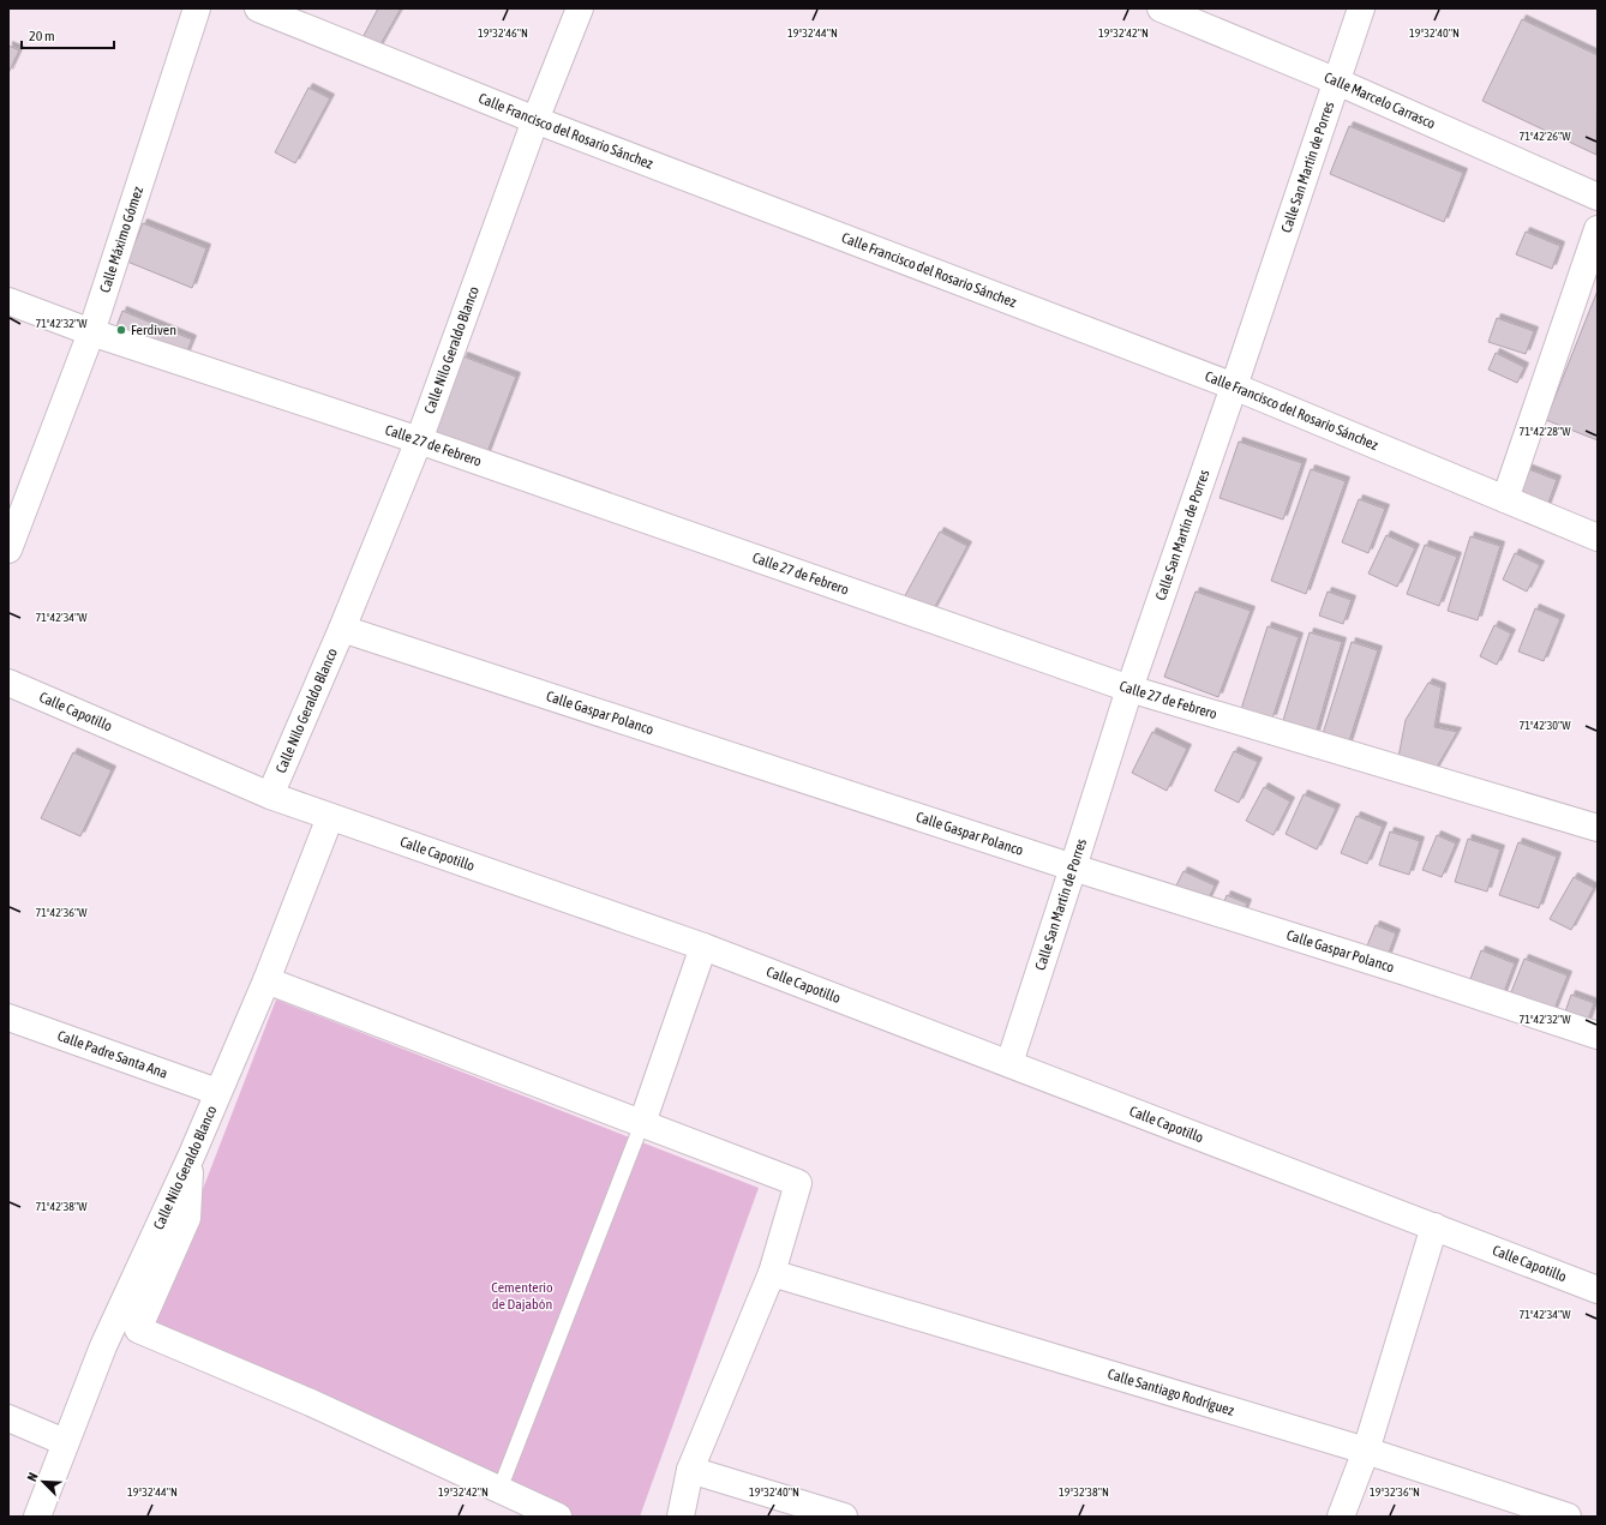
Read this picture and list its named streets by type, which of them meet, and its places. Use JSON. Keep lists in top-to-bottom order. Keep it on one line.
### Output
{"streets":{"street":["Calle Marcelo Carrasco","Calle Francisco del Rosario Sánchez","Calle San Martín de Porres","Calle Máximo Gómez","Calle Nilo Geraldo Blanco","Calle 27 de Febrero","Calle Capotillo","Calle Gaspar Polanco","Calle Padre Santa Ana","Calle Santiago Rodríguez"]},"crossings":[["Calle Marcelo Carrasco","Calle San Martín de Porres"],["Calle Francisco del Rosario Sánchez","Calle San Martín de Porres"],["Calle Francisco del Rosario Sánchez","Calle Nilo Geraldo Blanco"],["Calle San Martín de Porres","Calle 27 de Febrero"],["Calle San Martín de Porres","Calle Capotillo"],["Calle San Martín de Porres","Calle Gaspar Polanco"],["Calle Máximo Gómez","Calle 27 de Febrero"],["Calle Nilo Geraldo Blanco","Calle 27 de Febrero"],["Calle Nilo Geraldo Blanco","Calle Capotillo"],["Calle Nilo Geraldo Blanco","Calle Gaspar Polanco"],["Calle Nilo Geraldo Blanco","Calle Padre Santa Ana"]],"parks":["Cementerio de Dajabón"],"places":["Ferdiven"],"scale_bar":"20 m","north":"top left","coordinates":["19°32'46\"N","19°32'44\"N","19°32'42\"N","19°32'40\"N","71°42'26\"W","71°42'32\"W","71°42'28\"W","71°42'34\"W","71°42'30\"W","71°42'36\"W","71°42'38\"W","19°32'38\"N","19°32'36\"N"]}
